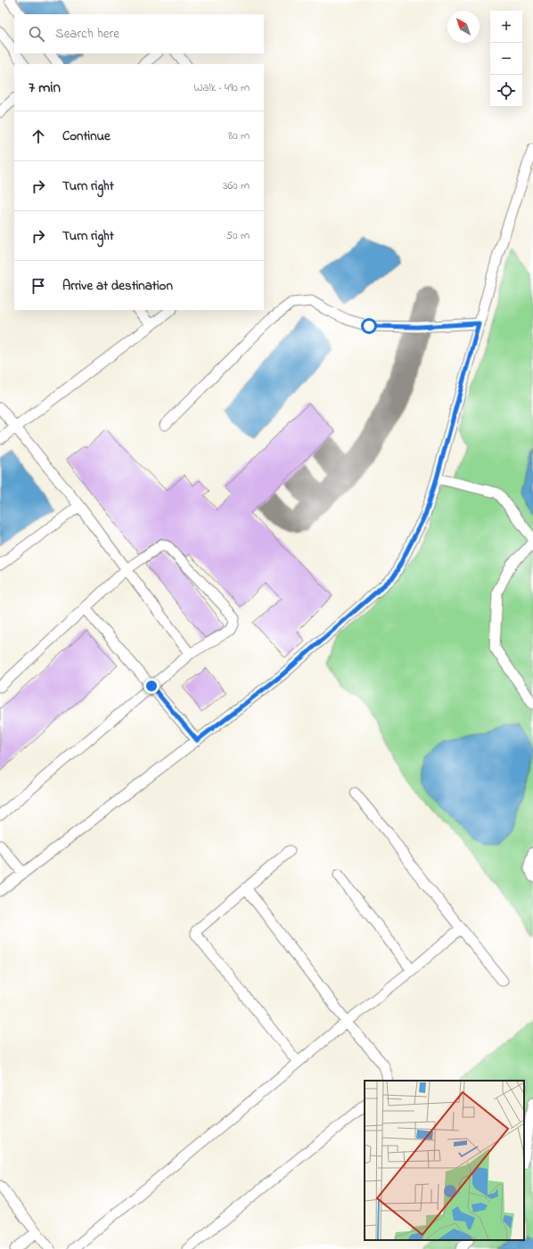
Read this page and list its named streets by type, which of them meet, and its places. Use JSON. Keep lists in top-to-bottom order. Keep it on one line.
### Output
{"north":"top left","page":{"map_buttons":["+","−"],"search":"Search here","heading":["7 min","Walk · 490 m"],"list":[["Continue","80 m"],["Turn right","360 m"],["Turn right","50 m"],"Arrive at destination"]}}
